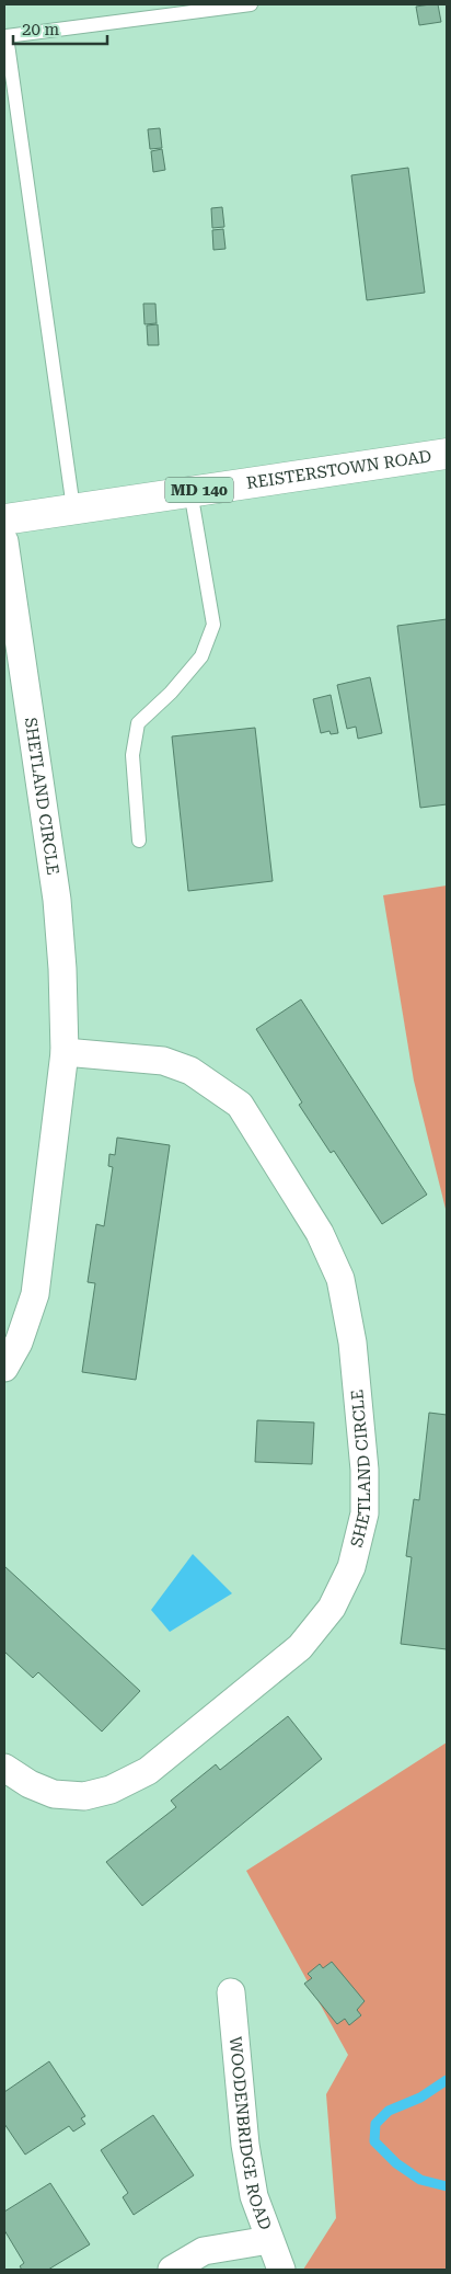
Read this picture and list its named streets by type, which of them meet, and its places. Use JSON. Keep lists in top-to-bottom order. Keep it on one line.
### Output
{"streets":{"main road":["REISTERSTOWN ROAD","MD 140"],"street":["SHETLAND CIRCLE","WOODENBRIDGE ROAD"]},"scale_bar":"20 m"}
